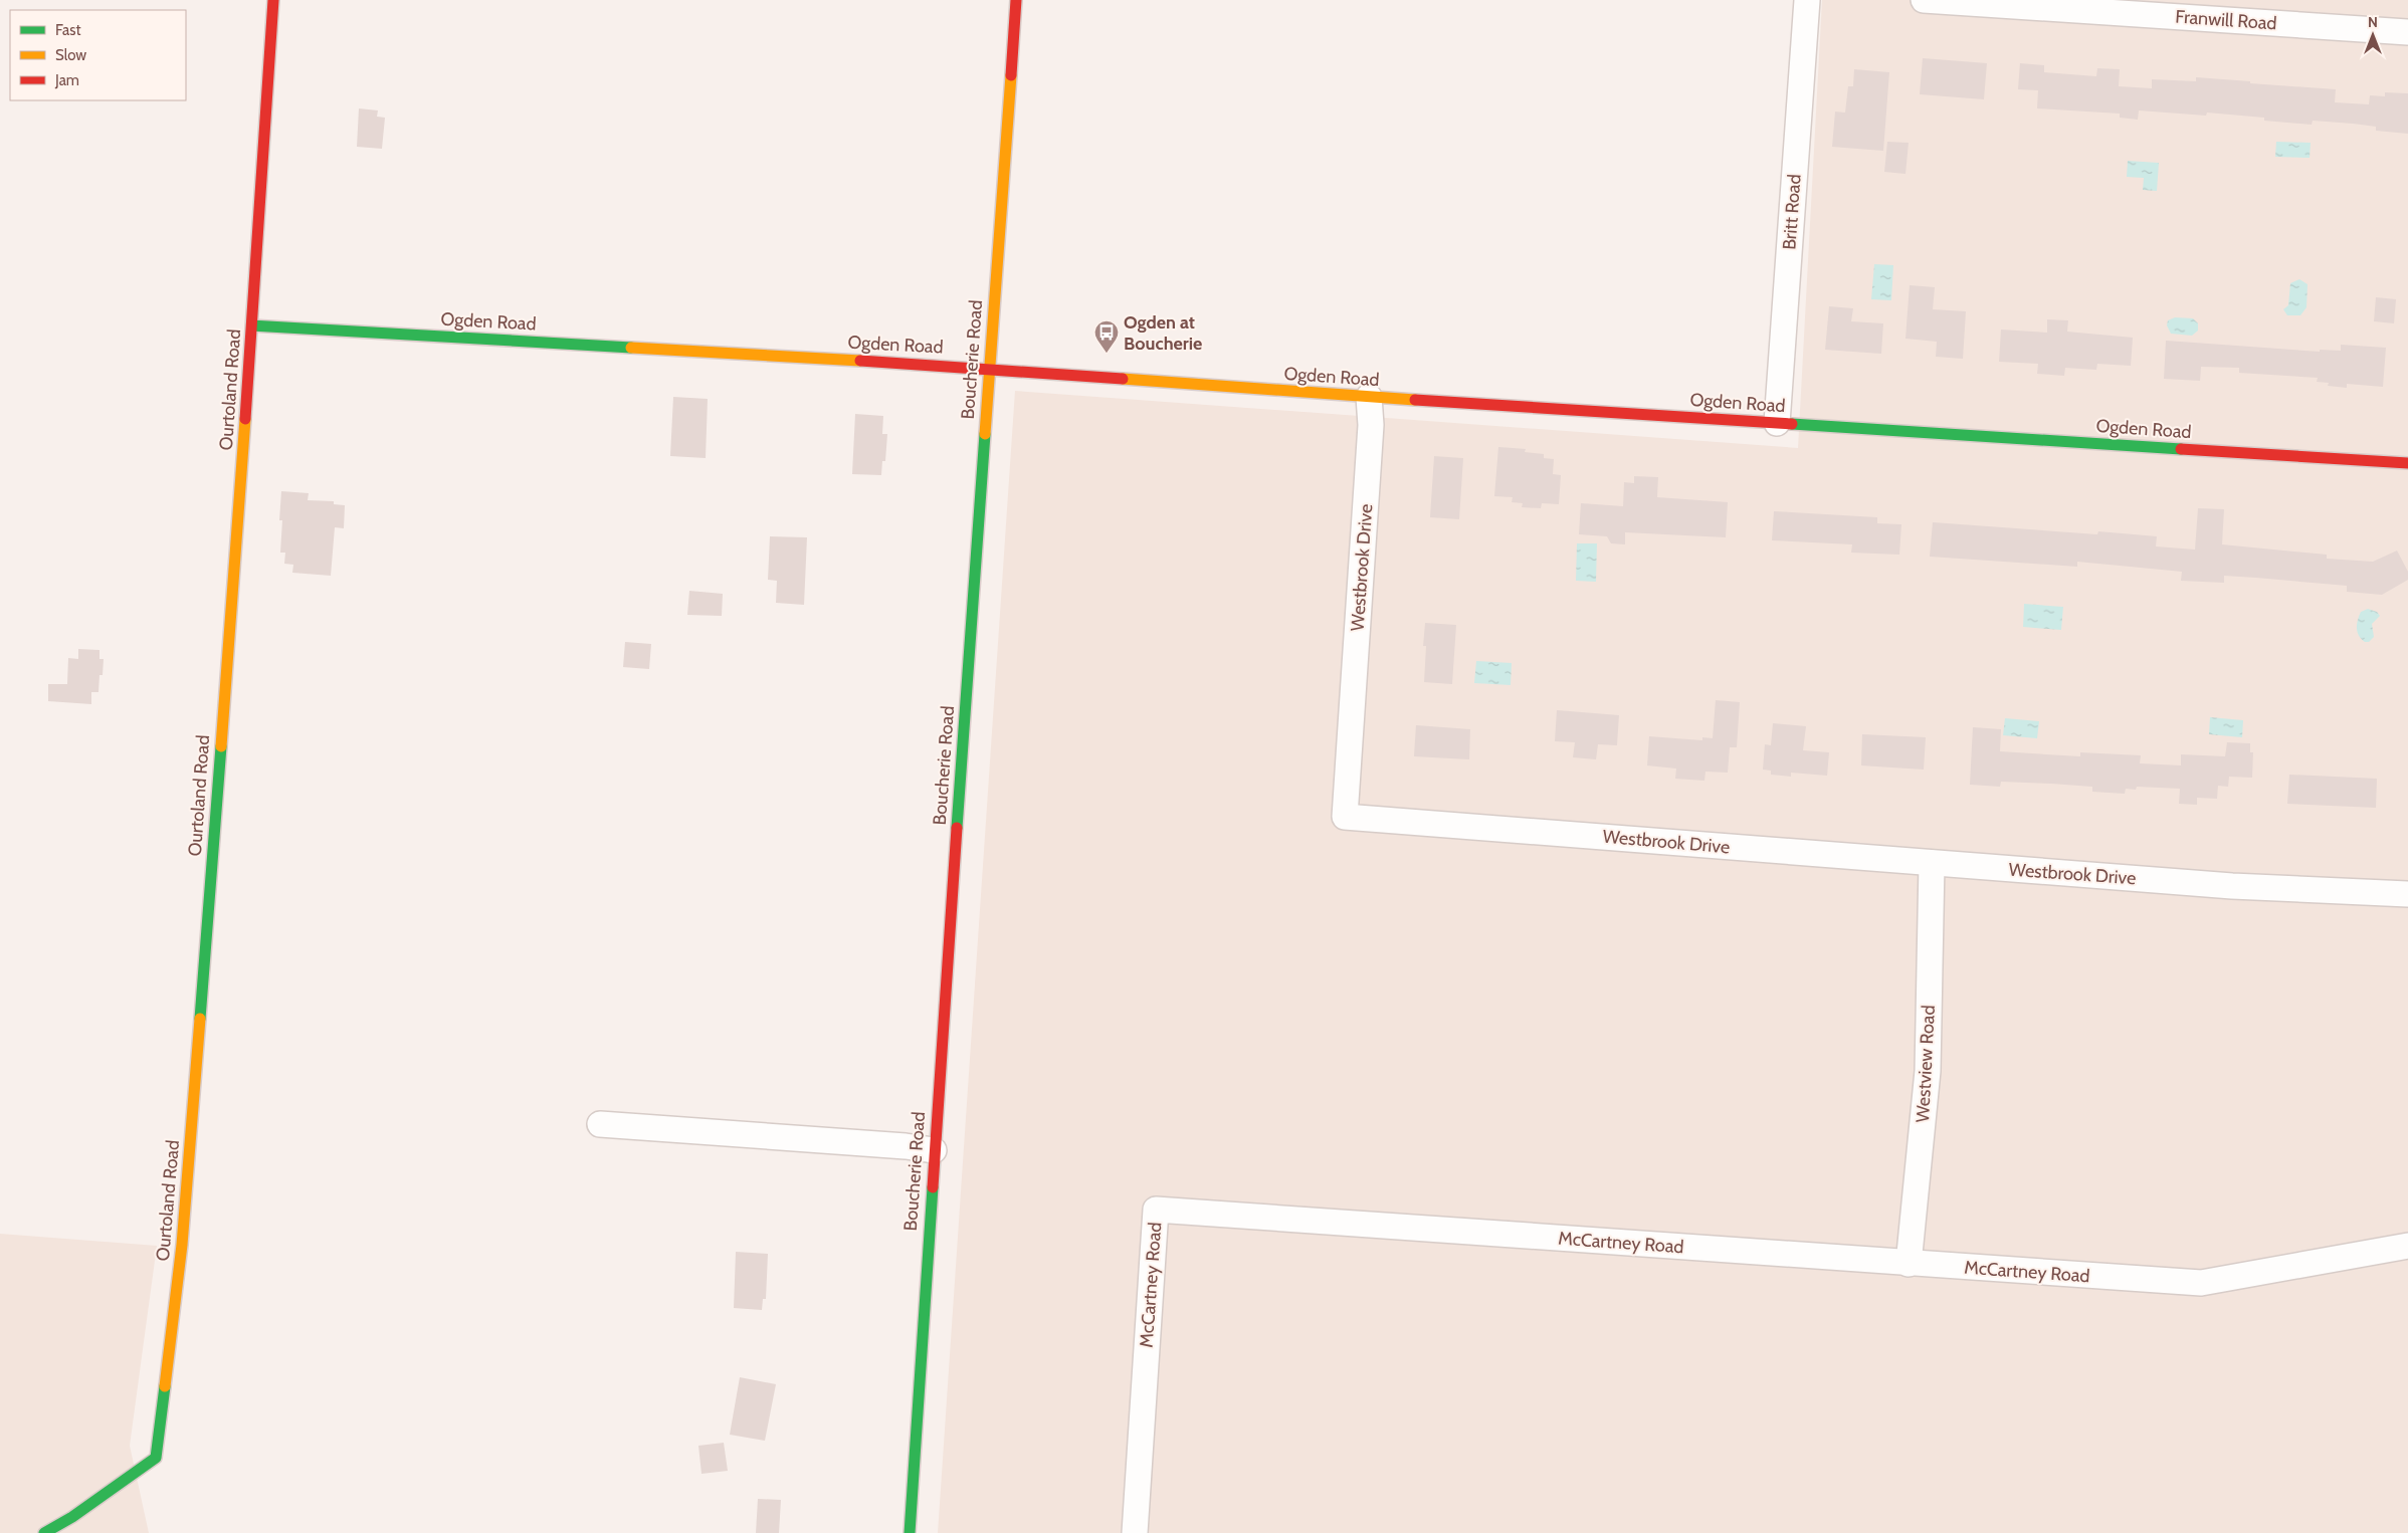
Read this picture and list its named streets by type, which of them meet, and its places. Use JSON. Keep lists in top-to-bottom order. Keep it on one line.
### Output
{"streets":{"street":["Franwill Road","Britt Road","Ogden Road","Boucherie Road","Ourtoland Road","Westbrook Drive","Westview Road","McCartney Road"]},"crossings":[["Britt Road","Ogden Road"],["Ogden Road","Boucherie Road"],["Ogden Road","Ourtoland Road"],["Ogden Road","Westbrook Drive"],["Westbrook Drive","Westview Road"],["Westview Road","McCartney Road"]],"places":{"bus stop":["Ogden at Boucherie"]},"legend":["Fast","Slow","Jam"],"north":"top"}
